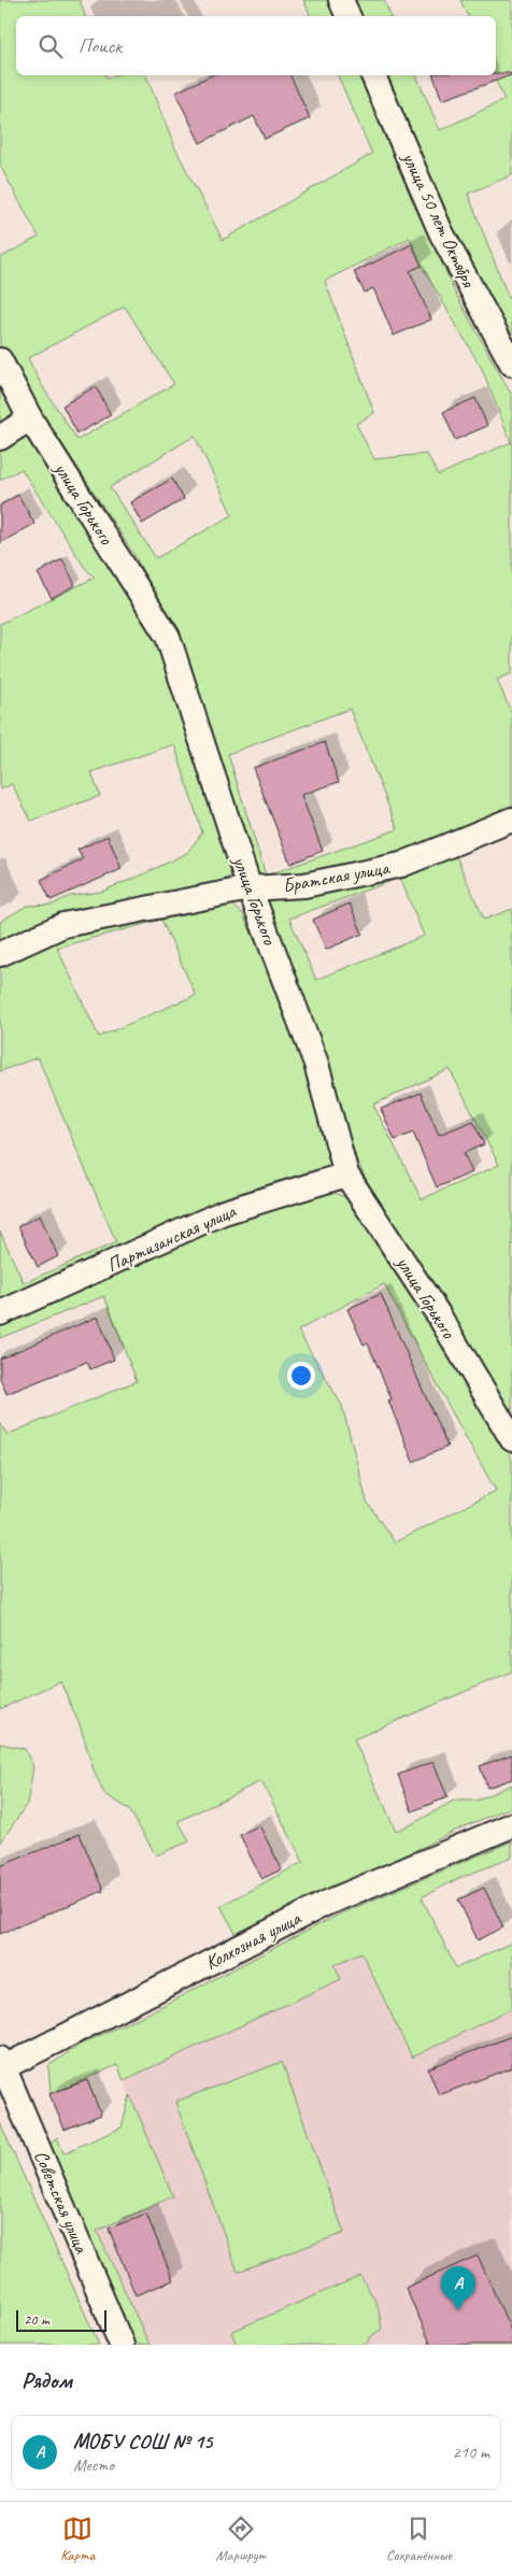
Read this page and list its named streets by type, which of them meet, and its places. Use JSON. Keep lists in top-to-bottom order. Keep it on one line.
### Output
{"streets":{"street":["улица 50 лет Октября","улица Горького","Братская улица","Партизанская улица","Колхозная улица","Советская улица"]},"crossings":[["улица Горького","Братская улица"],["улица Горького","Партизанская улица"],["Колхозная улица","Советская улица"]],"scale_bar":"20 m","page":{"search":"Поиск","pins":"A","scale":"20 m","heading":"Рядом","list":[{"mark":"A","name":"МОБУ СОШ № 15","note":"Место","value":"210 m"}],"nav":["Карта","Маршрут","Сохранённые"]}}
